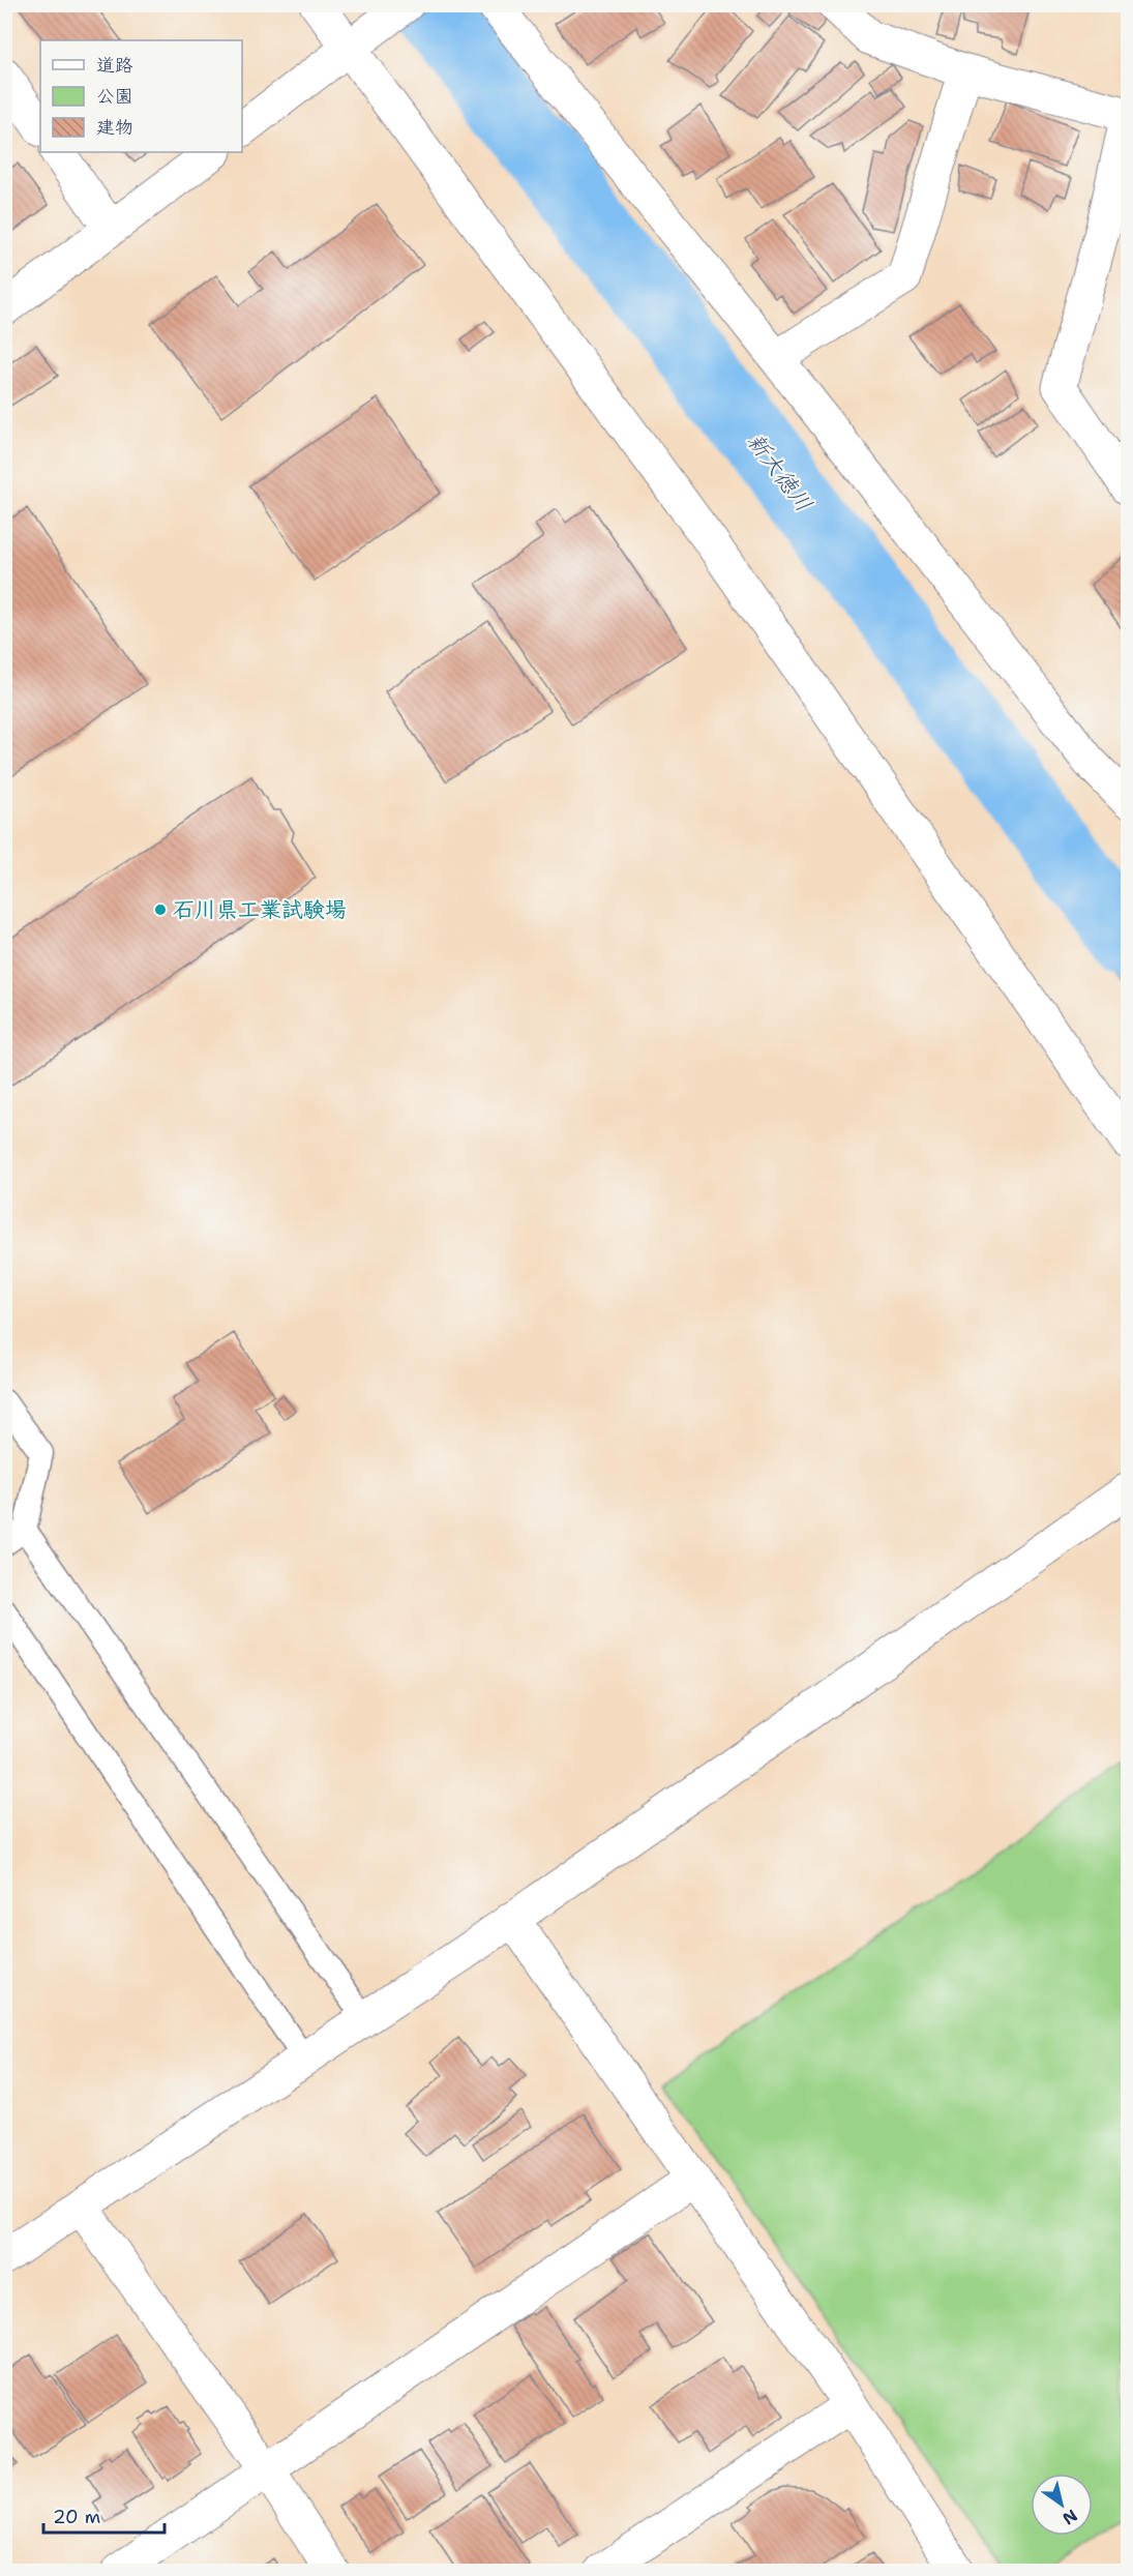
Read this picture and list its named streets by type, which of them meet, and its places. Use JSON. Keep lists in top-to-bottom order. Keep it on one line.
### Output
{"water":["新大徳川"],"places":["石川県工業試験場"],"legend":["道路","公園","建物"],"scale_bar":"20 m","north":"bottom right"}
